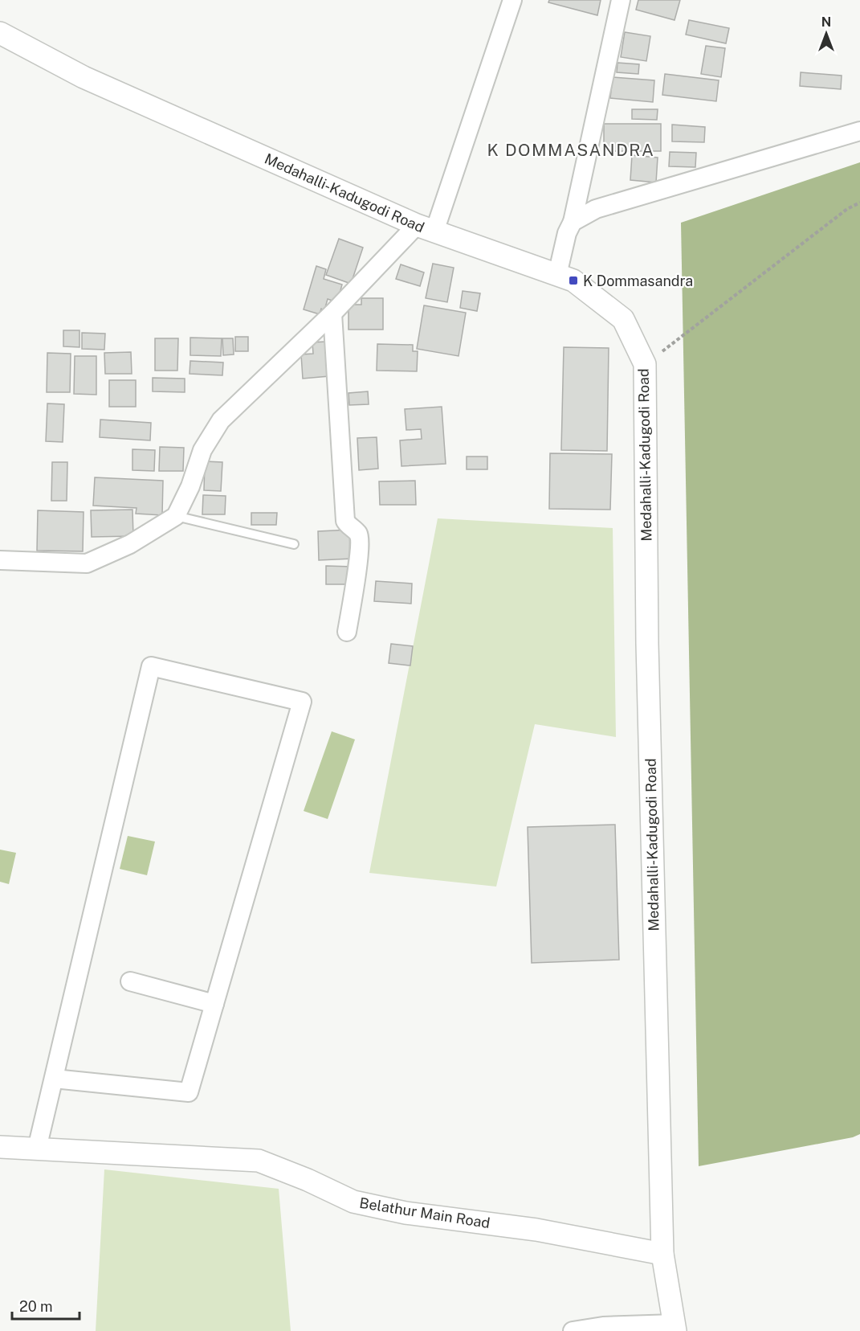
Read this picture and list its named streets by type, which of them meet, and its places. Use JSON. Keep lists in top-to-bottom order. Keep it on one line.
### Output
{"streets":{"street":["Medahalli-Kadugodi Road","Belathur Main Road"]},"crossings":[["Medahalli-Kadugodi Road","Belathur Main Road"]],"districts":["K DOMMASANDRA"],"places":{"transit":["K Dommasandra"]},"scale_bar":"20 m","north":"top"}
